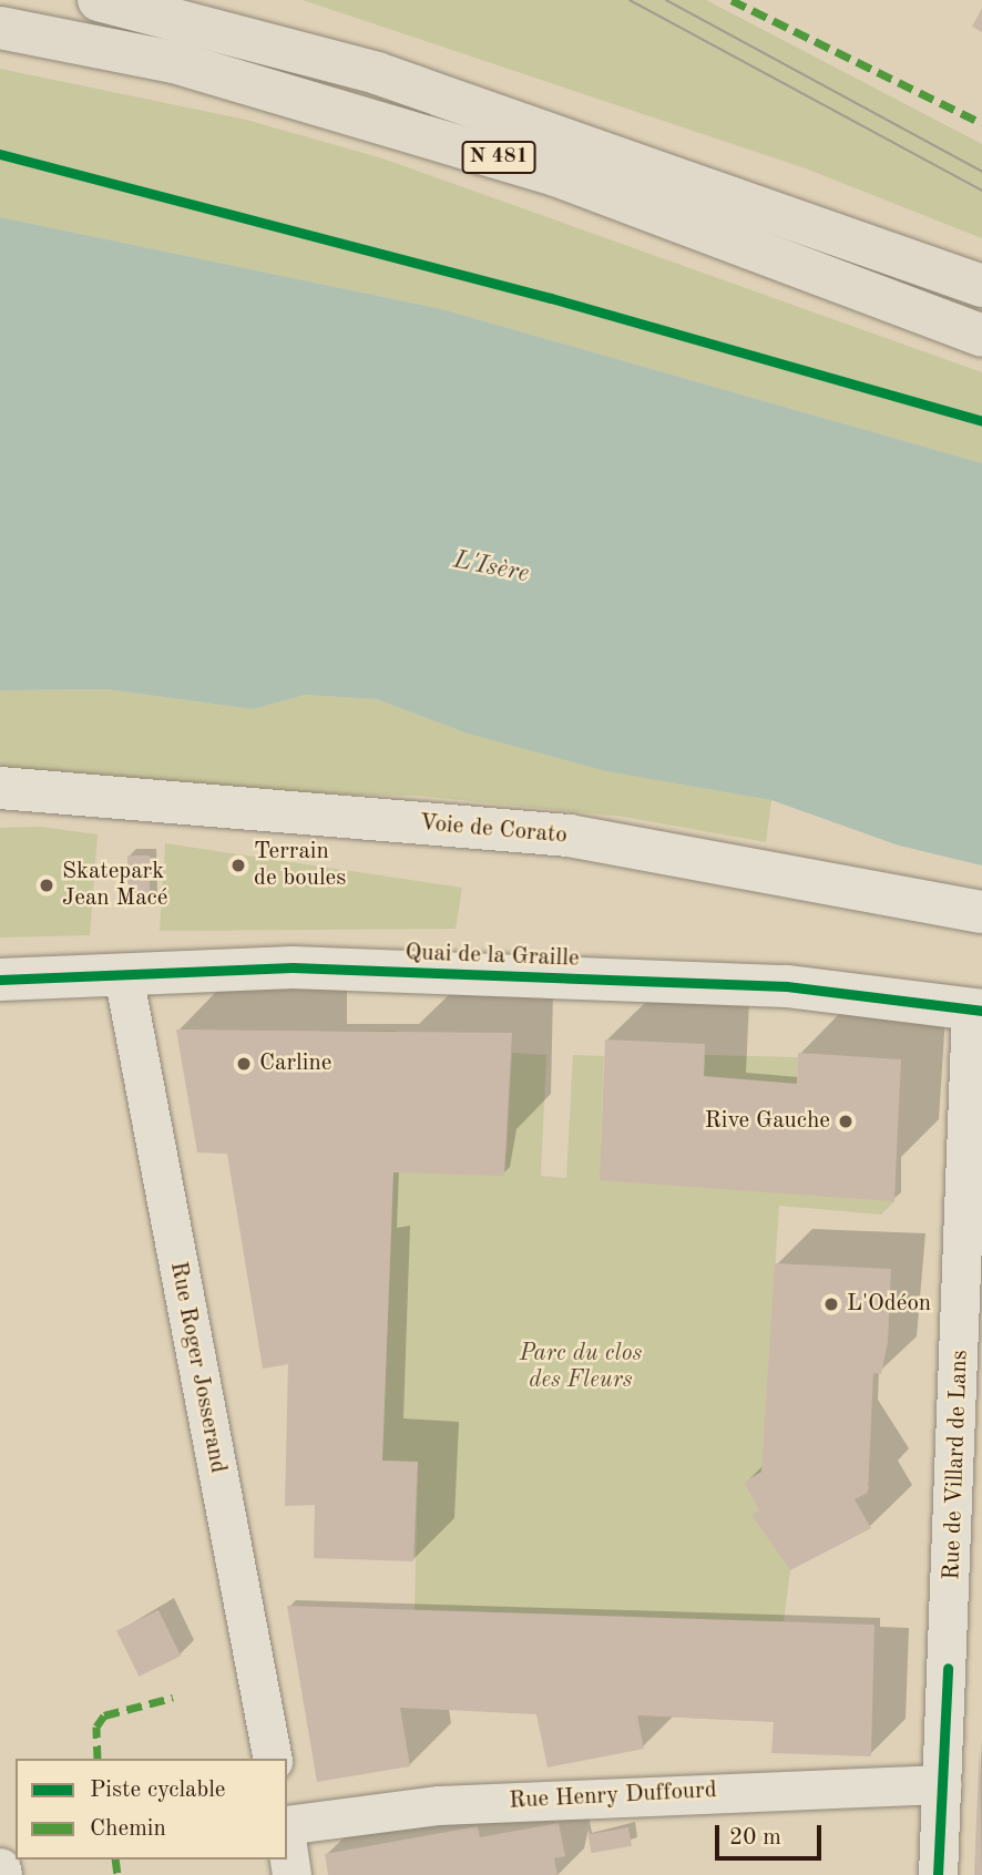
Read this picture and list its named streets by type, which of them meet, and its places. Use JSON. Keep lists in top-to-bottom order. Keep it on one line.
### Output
{"streets":{"highway":["N 481"],"street":["Voie de Corato","Quai de la Graille","Rue Roger Josserand","Rue de Villard de Lans","Rue Henry Duffourd"]},"crossings":[["Quai de la Graille","Rue Roger Josserand"],["Quai de la Graille","Rue de Villard de Lans"],["Rue de Villard de Lans","Rue Henry Duffourd"]],"water":["L'Isère"],"parks":["Parc du clos des Fleurs"],"places":["Terrain de boules","Skatepark Jean Macé","Carline","Rive Gauche","L'Odéon"],"legend":["Piste cyclable","Chemin"],"scale_bar":"20 m"}
